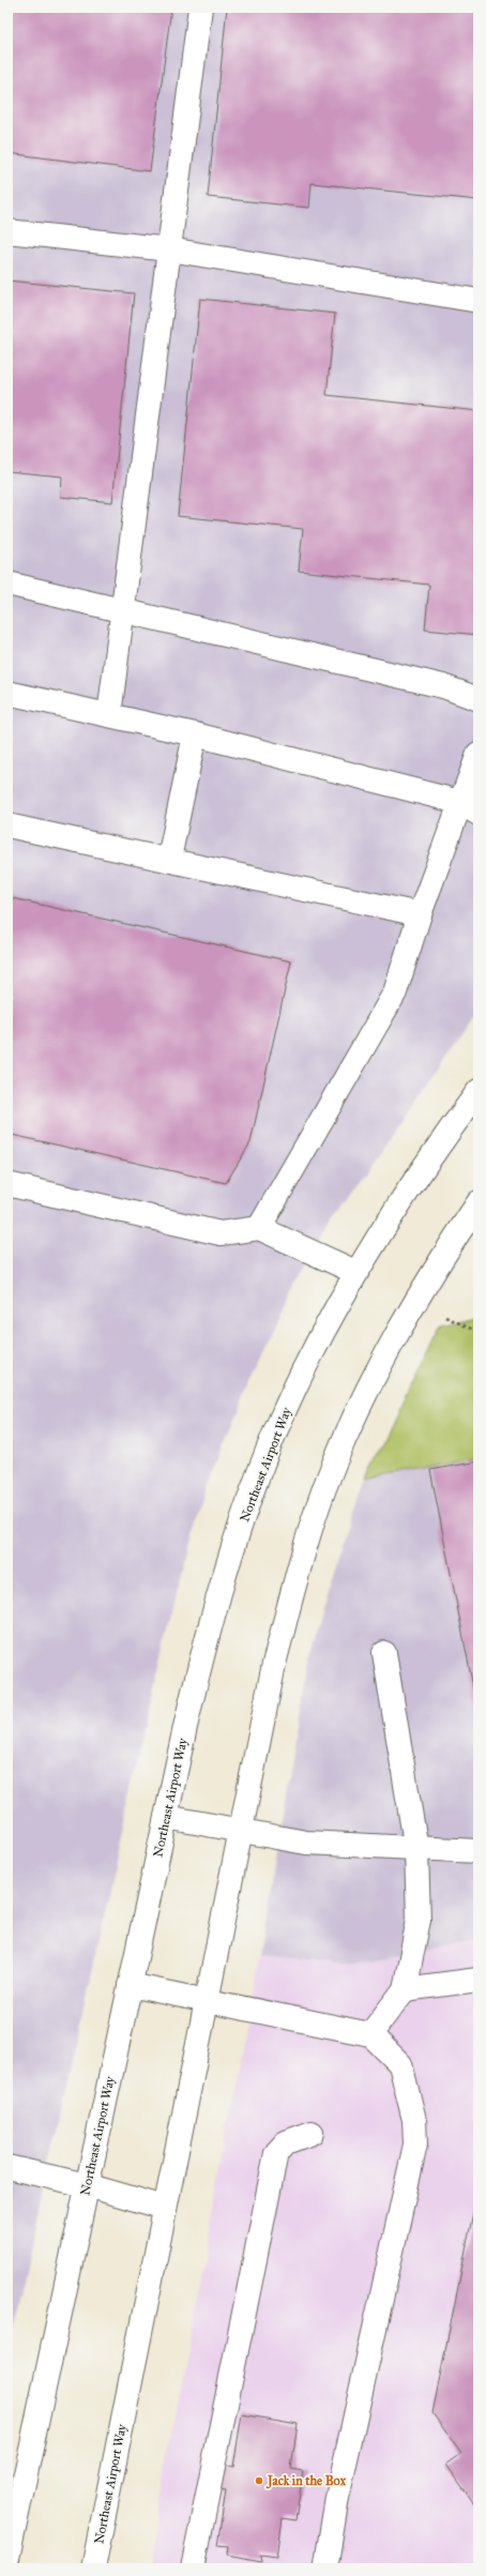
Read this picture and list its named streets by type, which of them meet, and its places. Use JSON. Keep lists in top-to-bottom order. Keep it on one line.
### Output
{"streets":{"main road":["Northeast Airport Way"]},"places":["Jack in the Box"]}
